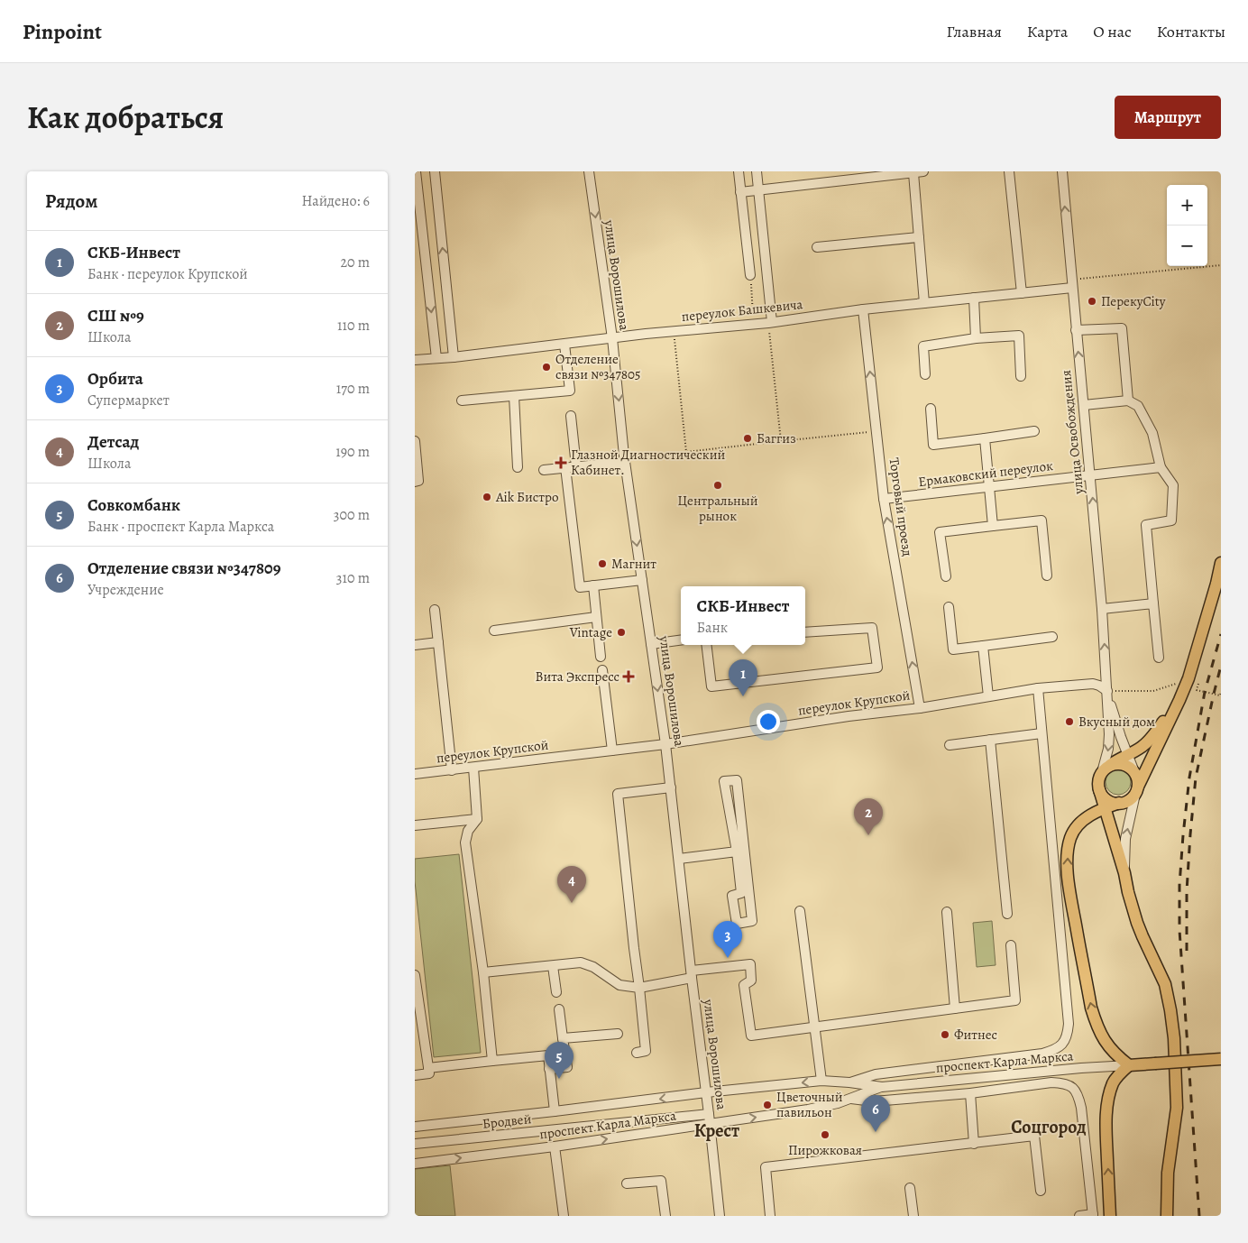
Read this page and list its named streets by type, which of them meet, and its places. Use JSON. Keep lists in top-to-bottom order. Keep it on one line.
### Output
{"streets":{"street":["улица Ворошилова","переулок Башкевича","улица Освобождения","Ермаковский переулок","Торговый проезд","переулок Крупской","проспект Карла Маркса","Бродвей"]},"crossings":[["улица Ворошилова","переулок Башкевича"],["улица Ворошилова","переулок Крупской"],["улица Ворошилова","проспект Карла Маркса"],["улица Ворошилова","Бродвей"],["переулок Башкевича","улица Освобождения"],["переулок Башкевича","Торговый проезд"],["улица Освобождения","Ермаковский переулок"],["улица Освобождения","переулок Крупской"],["Ермаковский переулок","Торговый проезд"],["Торговый проезд","переулок Крупской"]],"one_way":["улица Ворошилова","Торговый проезд"],"districts":["Соцгород","Крест"],"places":{"other":["ПерекуCity","Отделение связи №347805","Баггиз","Центральный рынок","Aik Бистро","Магнит","Vintage","Вкусный дом","Фитнес","Цветочный павильон","Пирожковая"],"health":["Глазной Диагностический Кабинет.","Вита Экспресс"]},"page":{"header":"Pinpoint","nav":["Главная","Карта","О нас","Контакты"],"title":"Как добраться","buttons":"Маршрут","heading":["Рядом","Найдено: 6"],"map_buttons":["+","−"],"list":[{"mark":"1","name":"СКБ-Инвест","note":"Банк · переулок Крупской","value":"20 m"},{"mark":"2","name":"СШ №9","note":"Школа","value":"110 m"},{"mark":"3","name":"Орбита","note":"Супермаркет","value":"170 m"},{"mark":"4","name":"Детсад","note":"Школа","value":"190 m"},{"mark":"5","name":"Совкомбанк","note":"Банк · проспект Карла Маркса","value":"300 m"},{"mark":"6","name":"Отделение связи №347809","note":"Учреждение","value":"310 m"}],"popup":["СКБ-Инвест","Банк"],"pins":["1","2","4","3","5","6"]}}
